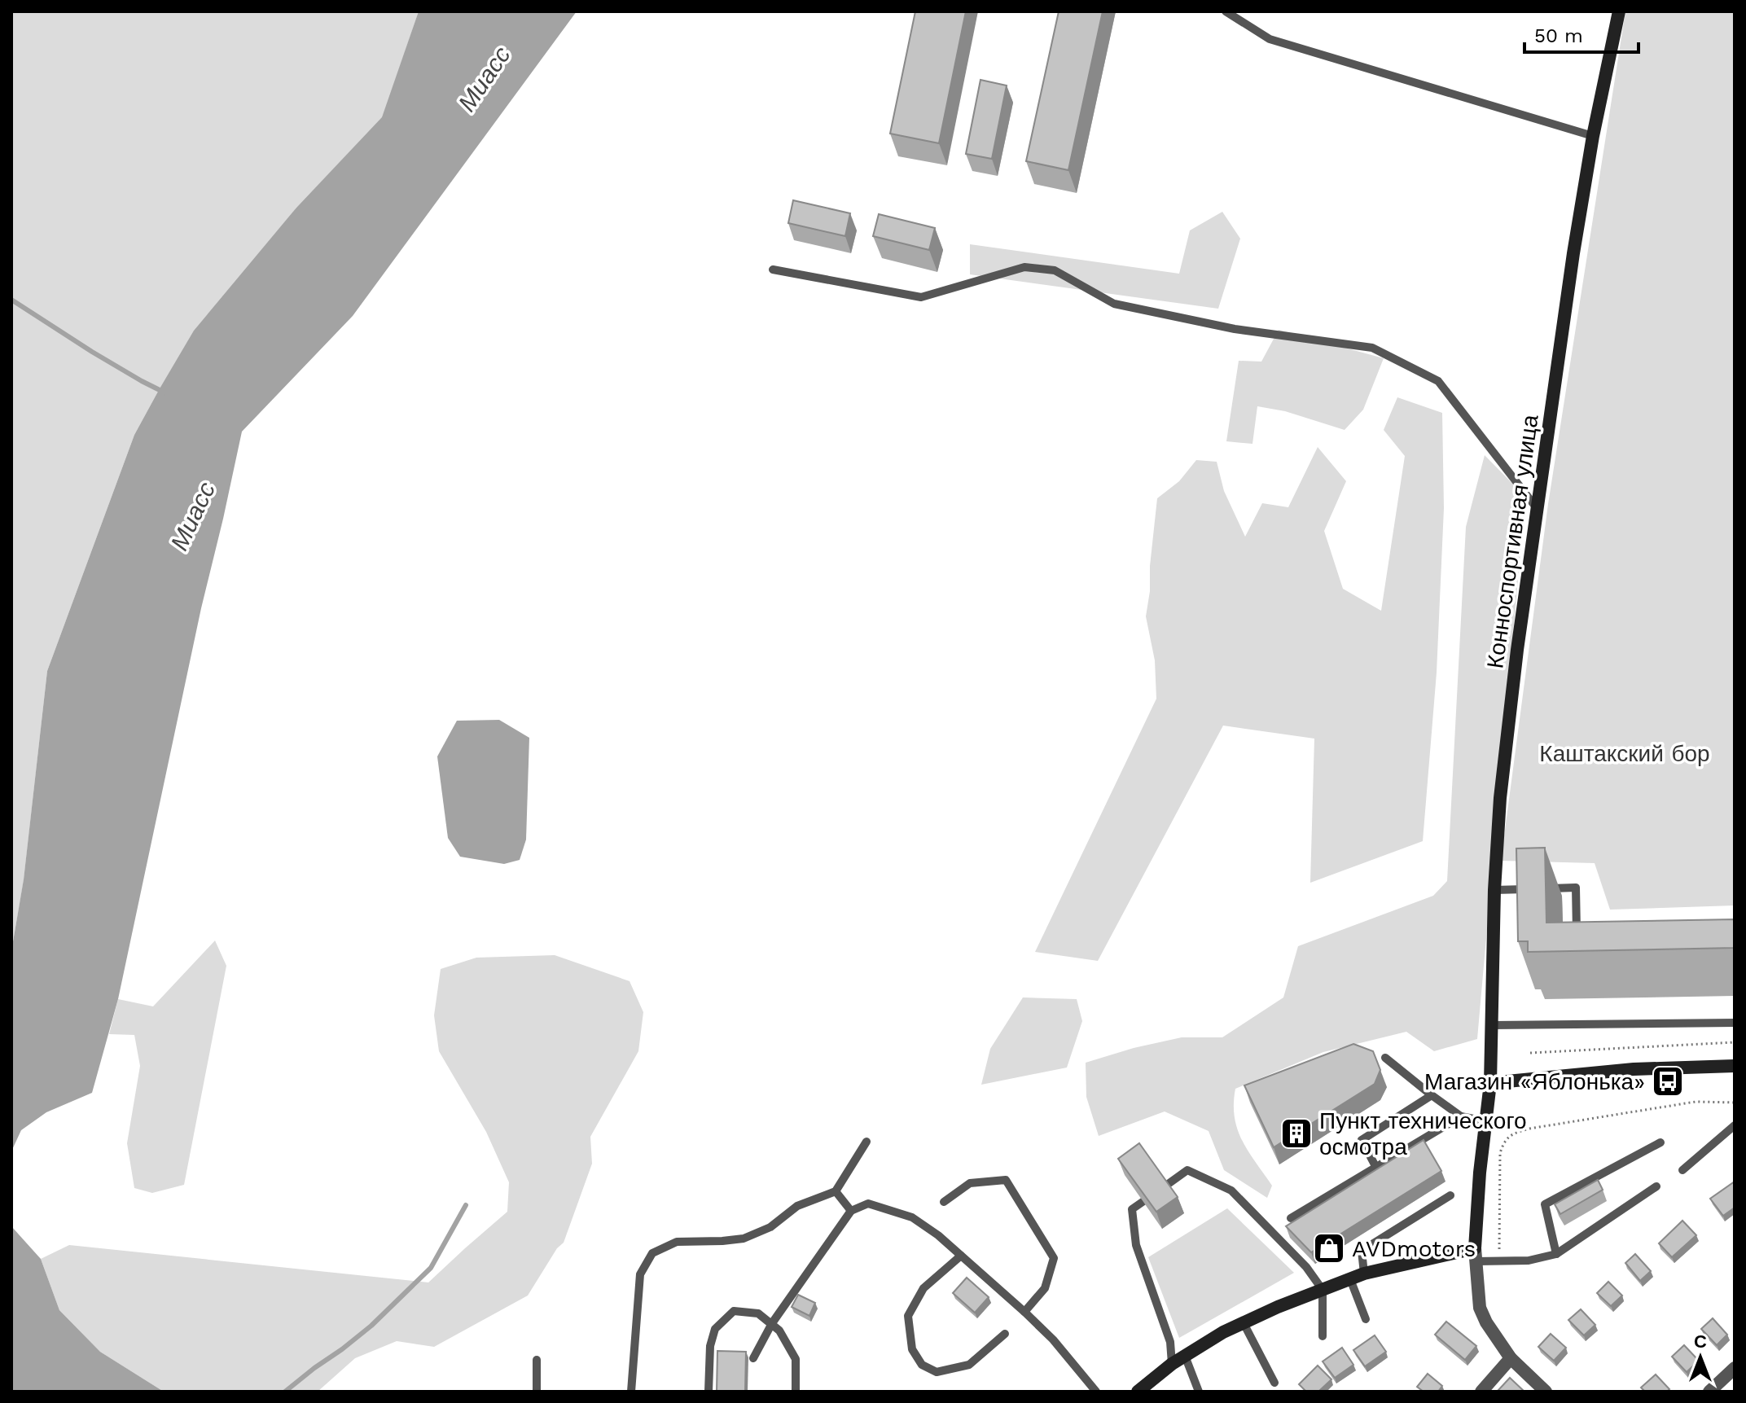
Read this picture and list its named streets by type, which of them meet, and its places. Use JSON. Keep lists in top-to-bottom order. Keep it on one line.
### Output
{"streets":{"main road":["Конноспортивная улица"]},"water":["Миасс"],"parks":["Каштакский бор"],"places":{"bus stop":["Магазин «Яблонька»"],"building":["Пункт технического осмотра"],"shop":["AVDmotors"]},"scale_bar":"50 m","north":"top"}
